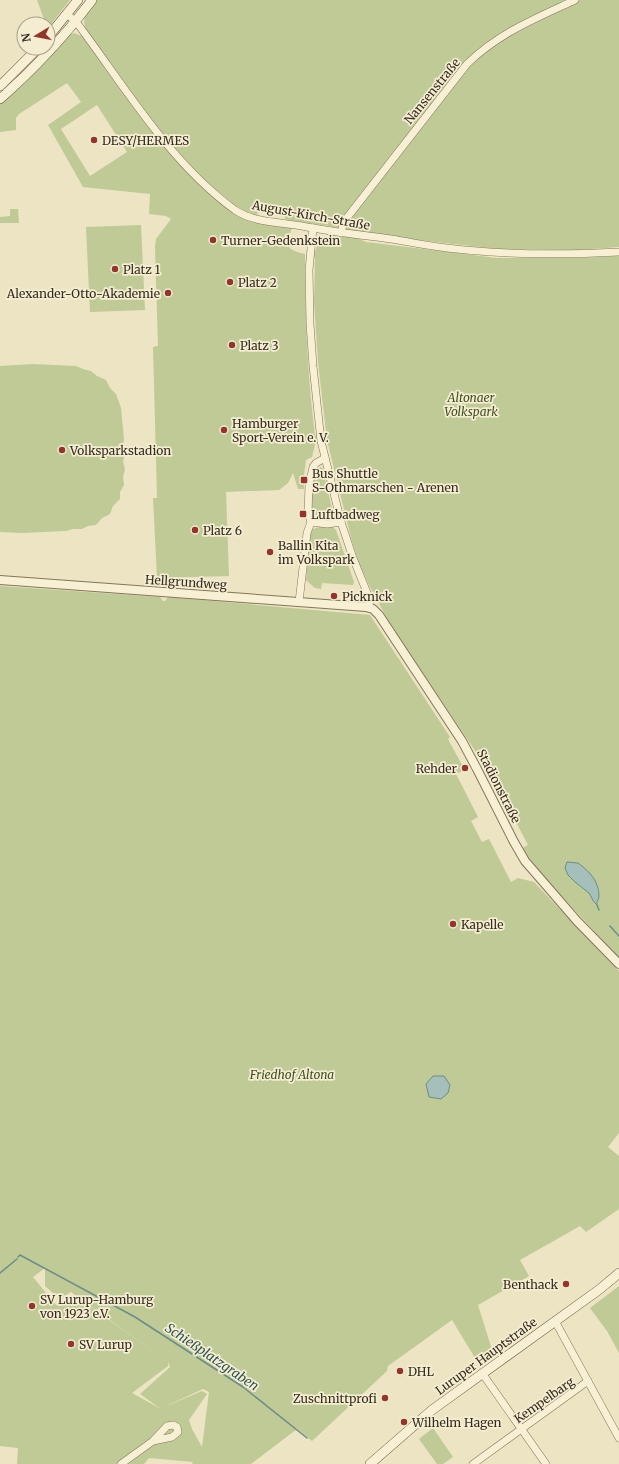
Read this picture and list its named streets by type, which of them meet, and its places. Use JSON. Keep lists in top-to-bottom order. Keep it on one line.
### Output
{"streets":{"main road":["Luruper Hauptstraße"],"street":["Nansenstraße","August-Kirch-Straße","Hellgrundweg","Stadionstraße","Kempelbarg"]},"crossings":[["Nansenstraße","August-Kirch-Straße"],["Hellgrundweg","Stadionstraße"]],"water":["Schießplatzgraben"],"parks":["Altonaer Volkspark","Friedhof Altona"],"places":{"other":["DESY/HERMES","Turner-Gedenkstein","Platz 1","Platz 2","Alexander-Otto-Akademie","Platz 3","Hamburger Sport-Verein e. V.","Volksparkstadion","Platz 6","Ballin Kita im Volkspark","Picknick","Rehder","Kapelle","Benthack","SV Lurup-Hamburg von 1923 e.V.","SV Lurup","DHL","Zuschnittprofi","Wilhelm Hagen"],"transit":["Bus Shuttle S-Othmarschen - Arenen","Luftbadweg"]},"north":"left"}
